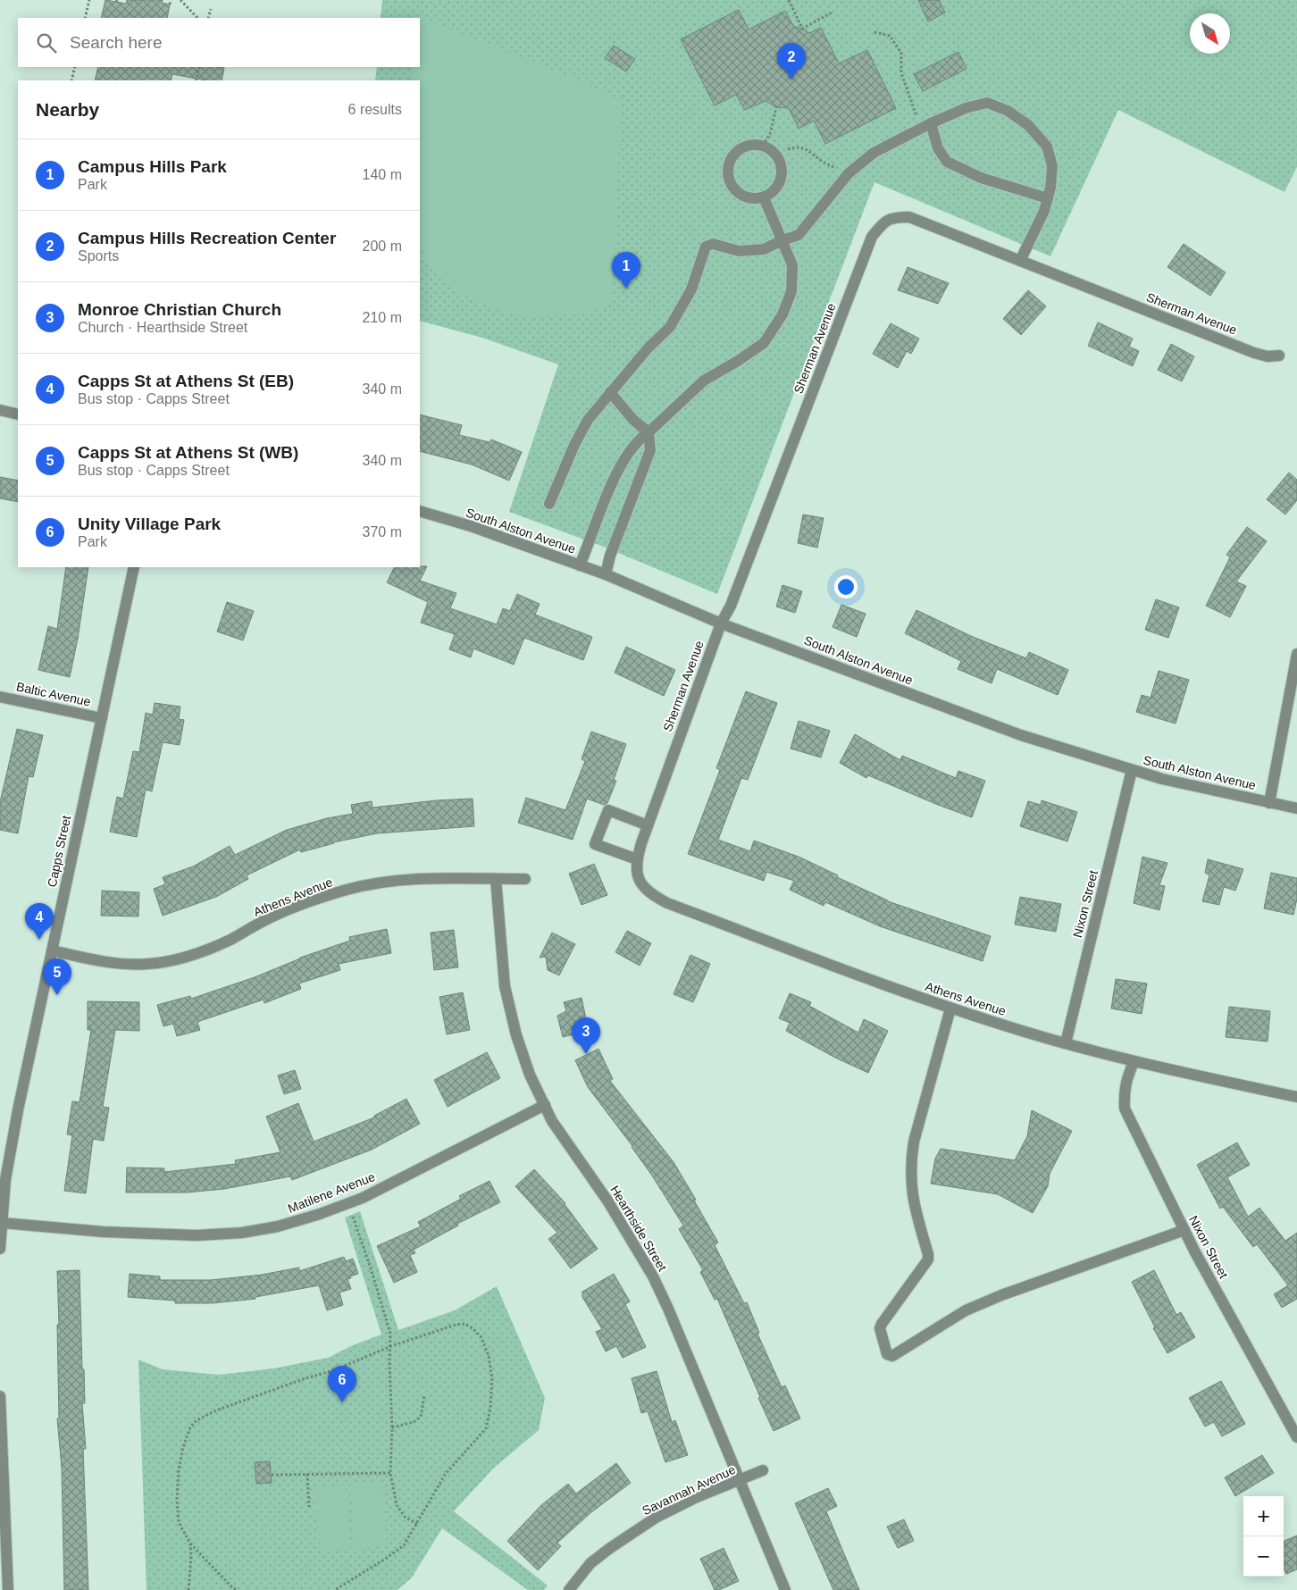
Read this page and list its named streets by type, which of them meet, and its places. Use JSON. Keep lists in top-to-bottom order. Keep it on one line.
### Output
{"streets":{"street":["Sherman Avenue","South Alston Avenue","Baltic Avenue","Capps Street","Athens Avenue","Nixon Street","Matilene Avenue","Hearthside Street","Savannah Avenue"]},"crossings":[["Sherman Avenue","South Alston Avenue"],["Sherman Avenue","Athens Avenue"],["South Alston Avenue","Nixon Street"],["Baltic Avenue","Capps Street"],["Capps Street","Athens Avenue"],["Capps Street","Matilene Avenue"],["Athens Avenue","Nixon Street"],["Athens Avenue","Hearthside Street"],["Matilene Avenue","Hearthside Street"],["Hearthside Street","Savannah Avenue"]],"north":"bottom right","page":{"search":"Search here","pins":["2","1","4","5","3","6"],"heading":["Nearby","6 results"],"list":[{"mark":"1","name":"Campus Hills Park","note":"Park","value":"140 m"},{"mark":"2","name":"Campus Hills Recreation Center","note":"Sports","value":"200 m"},{"mark":"3","name":"Monroe Christian Church","note":"Church · Hearthside Street","value":"210 m"},{"mark":"4","name":"Capps St at Athens St (EB)","note":"Bus stop · Capps Street","value":"340 m"},{"mark":"5","name":"Capps St at Athens St (WB)","note":"Bus stop · Capps Street","value":"340 m"},{"mark":"6","name":"Unity Village Park","note":"Park","value":"370 m"}],"map_buttons":["+","−"]}}
